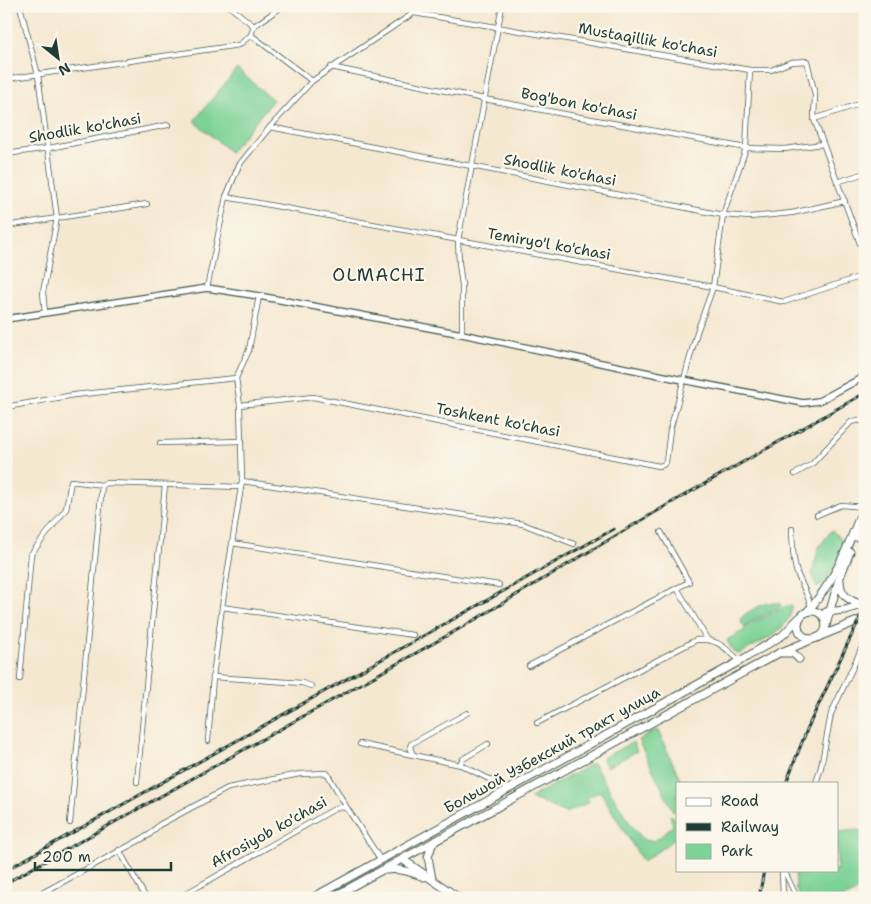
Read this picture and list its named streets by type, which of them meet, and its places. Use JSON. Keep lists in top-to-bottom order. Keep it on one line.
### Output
{"streets":{"main road":["Большой Узбекский тракт улица"],"street":["Mustaqillik ko'chasi","Bog'bon ko'chasi","Shodlik ko'chasi","Temiryo'l ko'chasi","Toshkent ko'chasi","Afrosiyob ko'chasi"]},"crossings":[["Mustaqillik ko'chasi","Toshkent ko'chasi"],["Bog'bon ko'chasi","Toshkent ko'chasi"],["Shodlik ko'chasi","Toshkent ko'chasi"],["Temiryo'l ko'chasi","Toshkent ko'chasi"],["Большой Узбекский тракт улица","Afrosiyob ko'chasi"]],"districts":["OLMACHI"],"legend":["Road","Railway","Park"],"scale_bar":"200 m","north":"bottom right"}
